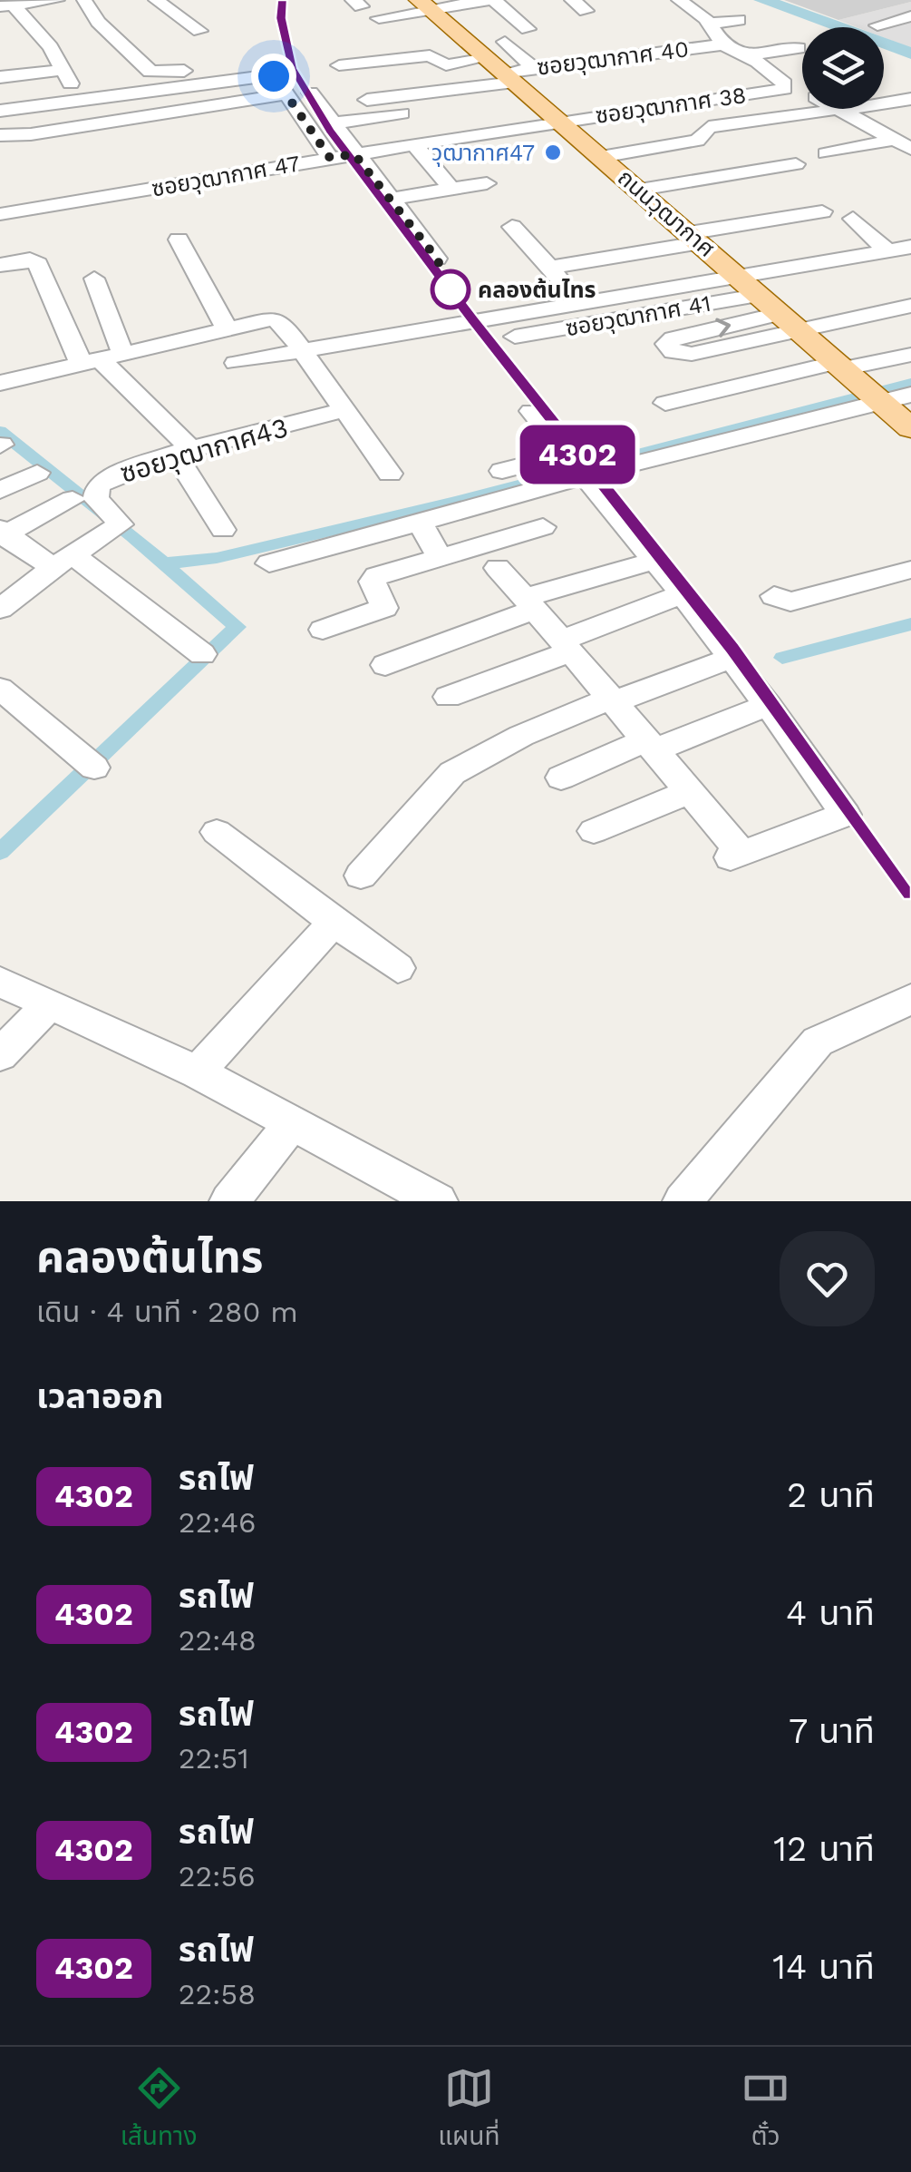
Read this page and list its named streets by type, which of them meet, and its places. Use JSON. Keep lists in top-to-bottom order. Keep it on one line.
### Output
{"streets":{"main road":["ถนนวุฒากาศ"],"street":["ซอยวุฒากาศ 40","ซอยวุฒากาศ 38","ซอยวุฒากาศ 47","ซอยวุฒากาศ 41","ซอยวุฒากาศ43"]},"crossings":[["ซอยวุฒากาศ 40","ถนนวุฒากาศ"],["ซอยวุฒากาศ 38","ซอยวุฒากาศ 47"],["ซอยวุฒากาศ 38","ถนนวุฒากาศ"],["ซอยวุฒากาศ 47","ถนนวุฒากาศ"],["ถนนวุฒากาศ","ซอยวุฒากาศ 41"]],"places":["วุฒากาศ47","คลองต้นไทร"],"page":{"on_map":"4302","heading":[["คลองต้นไทร","เดิน · 4 นาที · 280 m"],"เวลาออก"],"list":[{"mark":"4302","name":"รถไฟ","note":"22:46","value":"2 นาที"},{"mark":"4302","name":"รถไฟ","note":"22:48","value":"4 นาที"},{"mark":"4302","name":"รถไฟ","note":"22:51","value":"7 นาที"},{"mark":"4302","name":"รถไฟ","note":"22:56","value":"12 นาที"},{"mark":"4302","name":"รถไฟ","note":"22:58","value":"14 นาที"}],"tabs":["เส้นทาง","แผนที่","ตั๋ว"]}}
